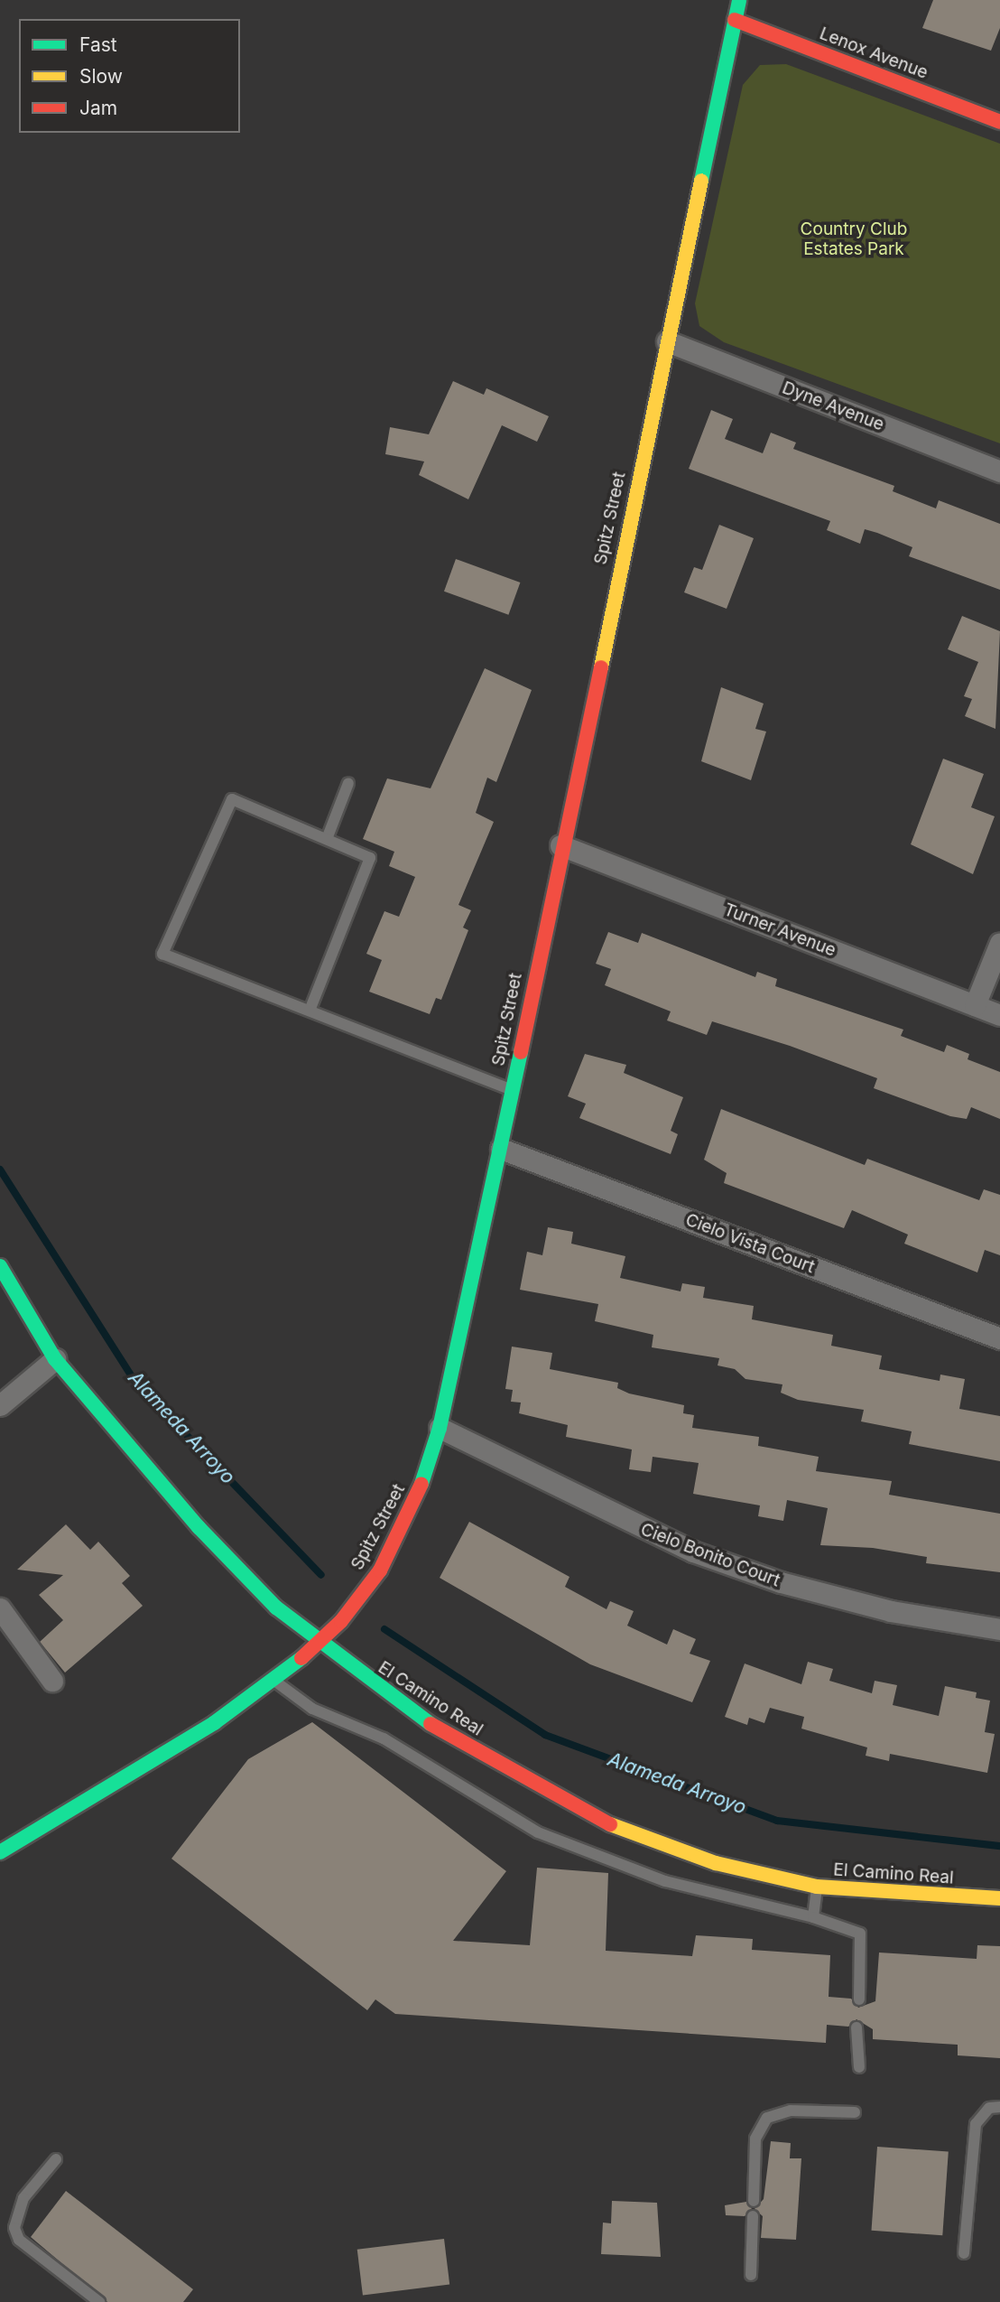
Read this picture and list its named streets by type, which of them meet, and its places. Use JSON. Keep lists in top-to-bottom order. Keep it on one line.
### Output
{"streets":{"street":["Lenox Avenue","Dyne Avenue","Spitz Street","Turner Avenue","Cielo Vista Court","Cielo Bonito Court","El Camino Real"]},"crossings":[["Lenox Avenue","Spitz Street"],["Dyne Avenue","Spitz Street"],["Spitz Street","Turner Avenue"],["Spitz Street","Cielo Vista Court"],["Spitz Street","Cielo Bonito Court"],["Spitz Street","El Camino Real"]],"water":["Alameda Arroyo"],"parks":["Country Club Estates Park"],"legend":["Fast","Slow","Jam"]}
